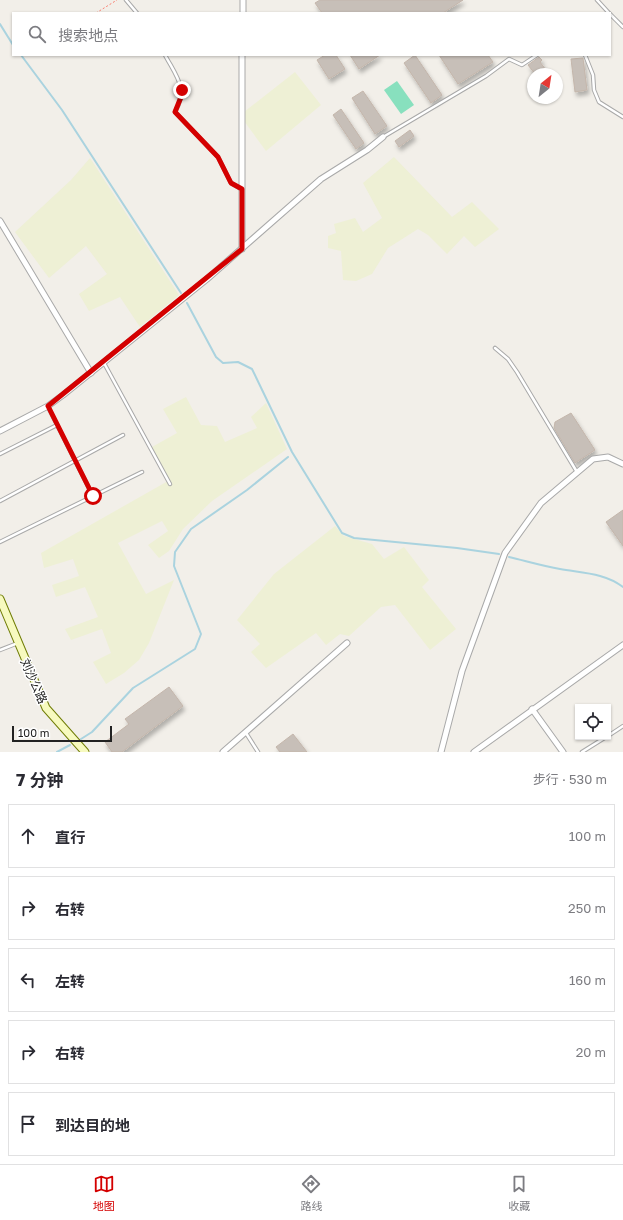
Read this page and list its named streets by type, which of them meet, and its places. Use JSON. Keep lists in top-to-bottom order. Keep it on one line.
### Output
{"streets":{"main road":["刘沙公路"]},"scale_bar":"100 m","north":"top right","page":{"search":"搜索地点","scale":"100 m","heading":["7 分钟","步行 · 530 m"],"list":[["直行","100 m"],["右转","250 m"],["左转","160 m"],["右转","20 m"],"到达目的地"],"nav":["地图","路线","收藏"]}}
